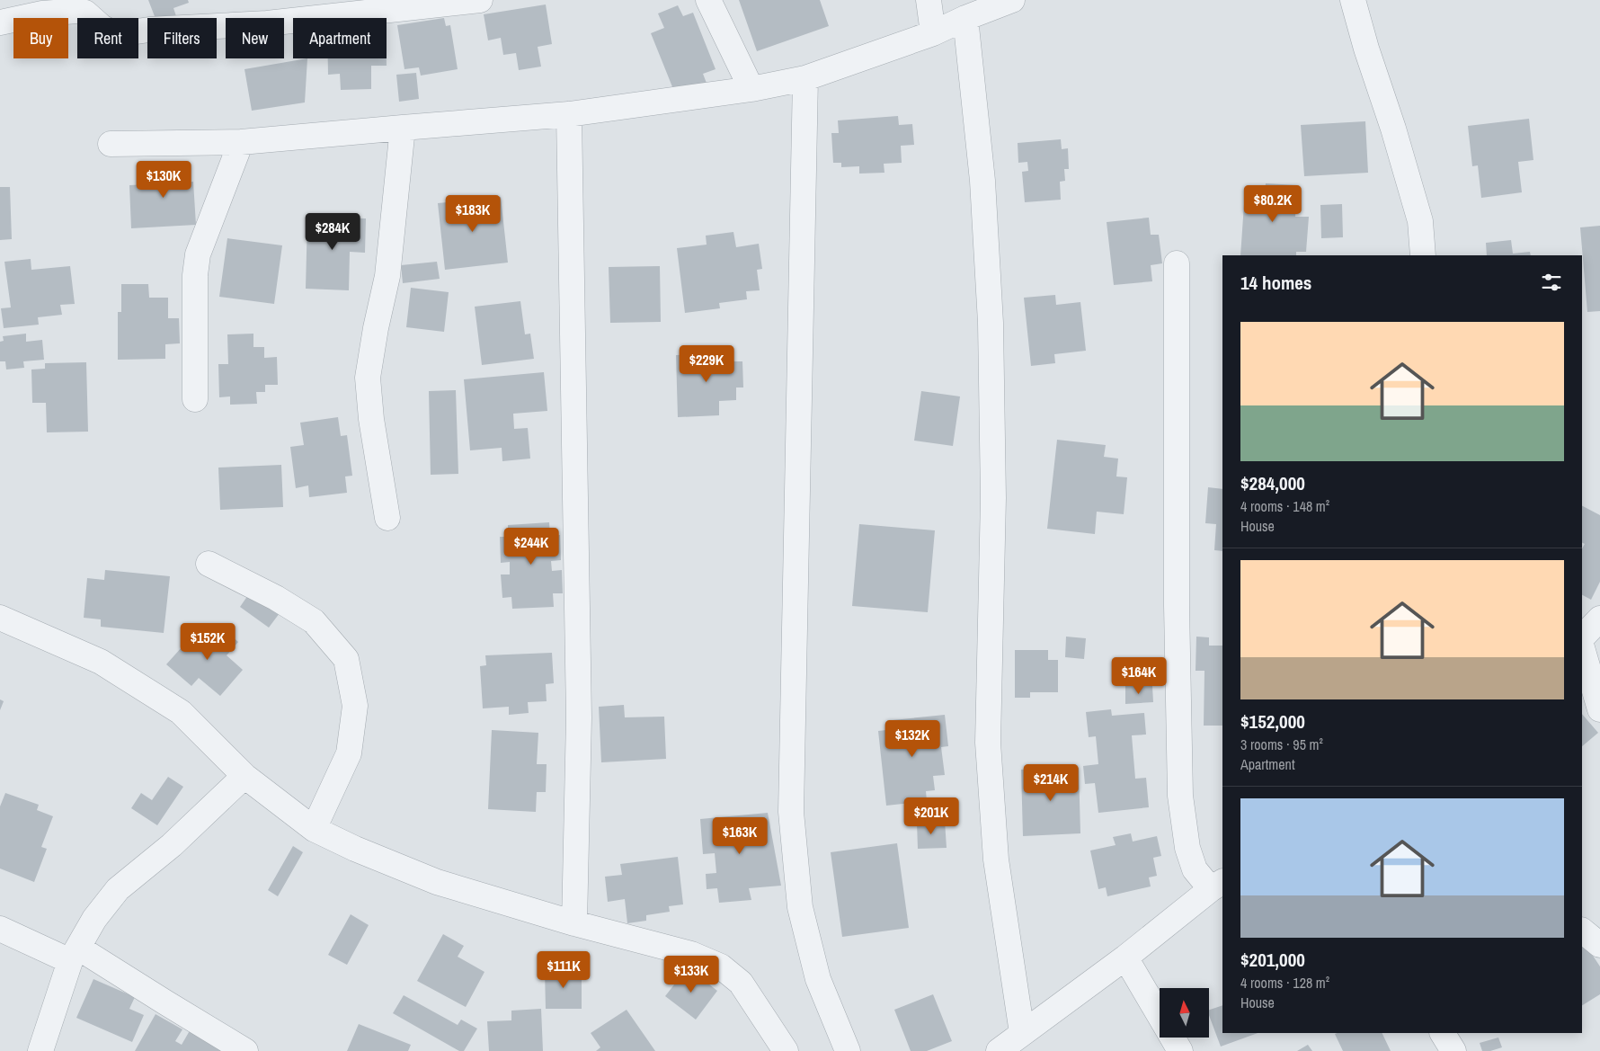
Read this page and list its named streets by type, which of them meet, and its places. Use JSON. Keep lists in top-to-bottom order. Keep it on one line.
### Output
{"north":"top","page":{"chip":["Buy","Rent","Filters","New","Apartment"],"price":["$130K","$80.2K","$183K","$284K","$229K","$244K","$152K","$164K","$132K","$214K","$201K","$163K","$111K","$133K"],"heading":"14 homes","list":[{"name":"$284,000","note":"4 rooms · 148 m² · House"},{"name":"$152,000","note":"3 rooms · 95 m² · Apartment"},{"name":"$201,000","note":"4 rooms · 128 m² · House"}]}}
